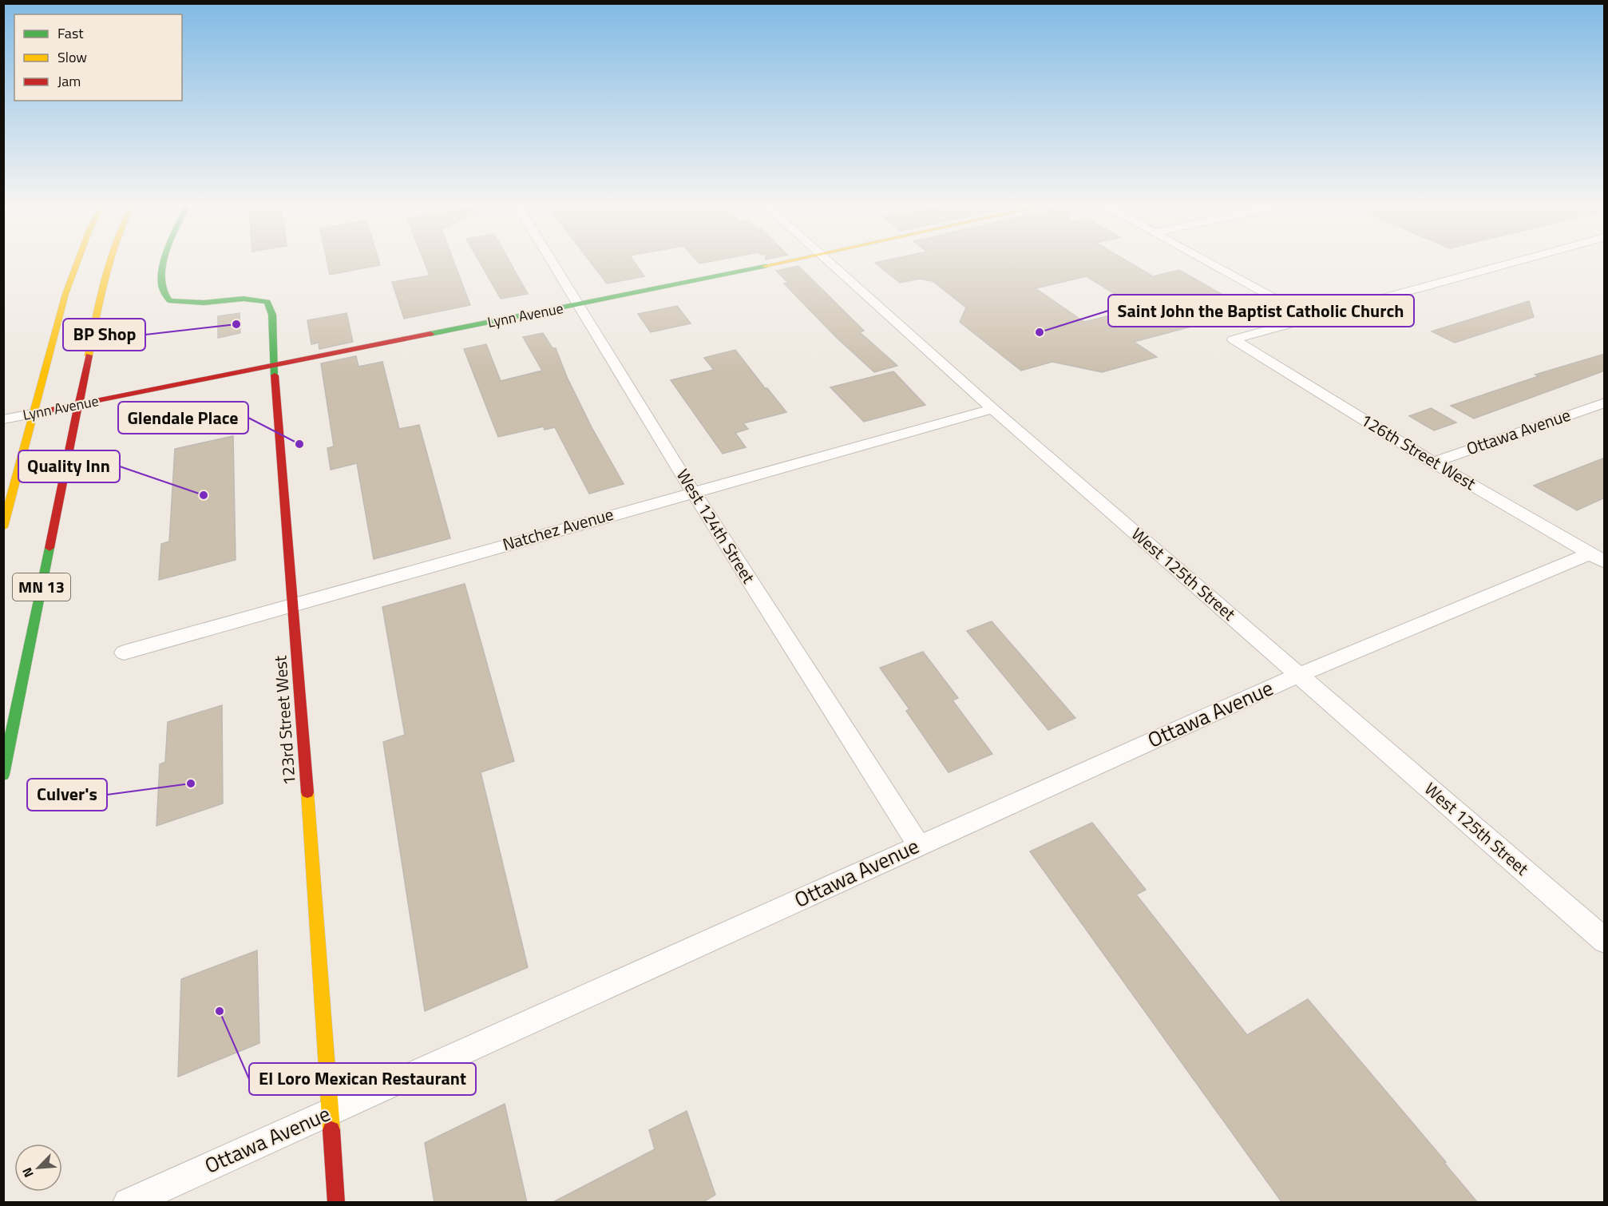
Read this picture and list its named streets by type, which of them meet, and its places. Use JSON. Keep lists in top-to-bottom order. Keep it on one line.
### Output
{"streets":{"main road":["Lynn Avenue","MN 13","123rd Street West"],"street":["Ottawa Avenue","126th Street West","West 124th Street","Natchez Avenue","West 125th Street"]},"crossings":[["Lynn Avenue","West 124th Street"],["Lynn Avenue","MN 13"],["Lynn Avenue","123rd Street West"],["Ottawa Avenue","126th Street West"],["Ottawa Avenue","West 124th Street"],["Ottawa Avenue","West 125th Street"],["Ottawa Avenue","123rd Street West"],["West 124th Street","Natchez Avenue"],["Natchez Avenue","West 125th Street"],["Natchez Avenue","123rd Street West"]],"places":["BP Shop","Saint John the Baptist Catholic Church","Glendale Place","Quality Inn","Culver's","El Loro Mexican Restaurant"],"legend":["Fast","Slow","Jam"],"north":"bottom left"}
